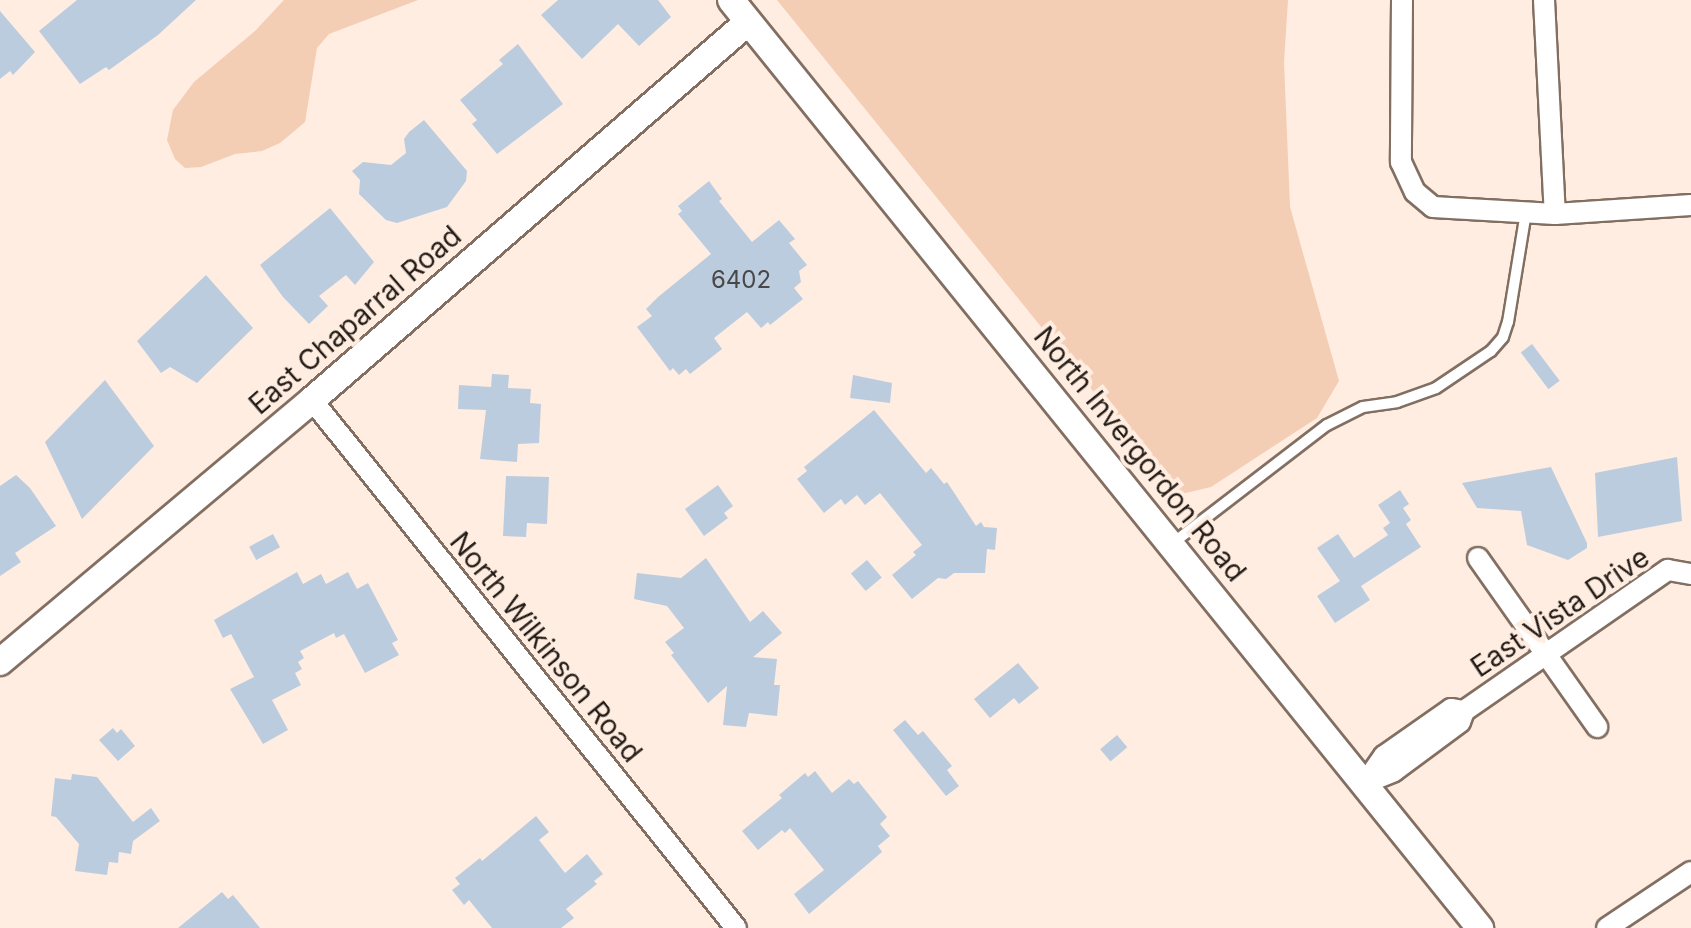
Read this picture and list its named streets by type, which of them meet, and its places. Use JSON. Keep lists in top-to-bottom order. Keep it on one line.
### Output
{"streets":{"street":["East Chaparral Road","North Invergordon Road","East Vista Drive","North Wilkinson Road"]},"crossings":[["East Chaparral Road","North Invergordon Road"],["East Chaparral Road","North Wilkinson Road"],["North Invergordon Road","East Vista Drive"]],"house_numbers":["6402"]}
